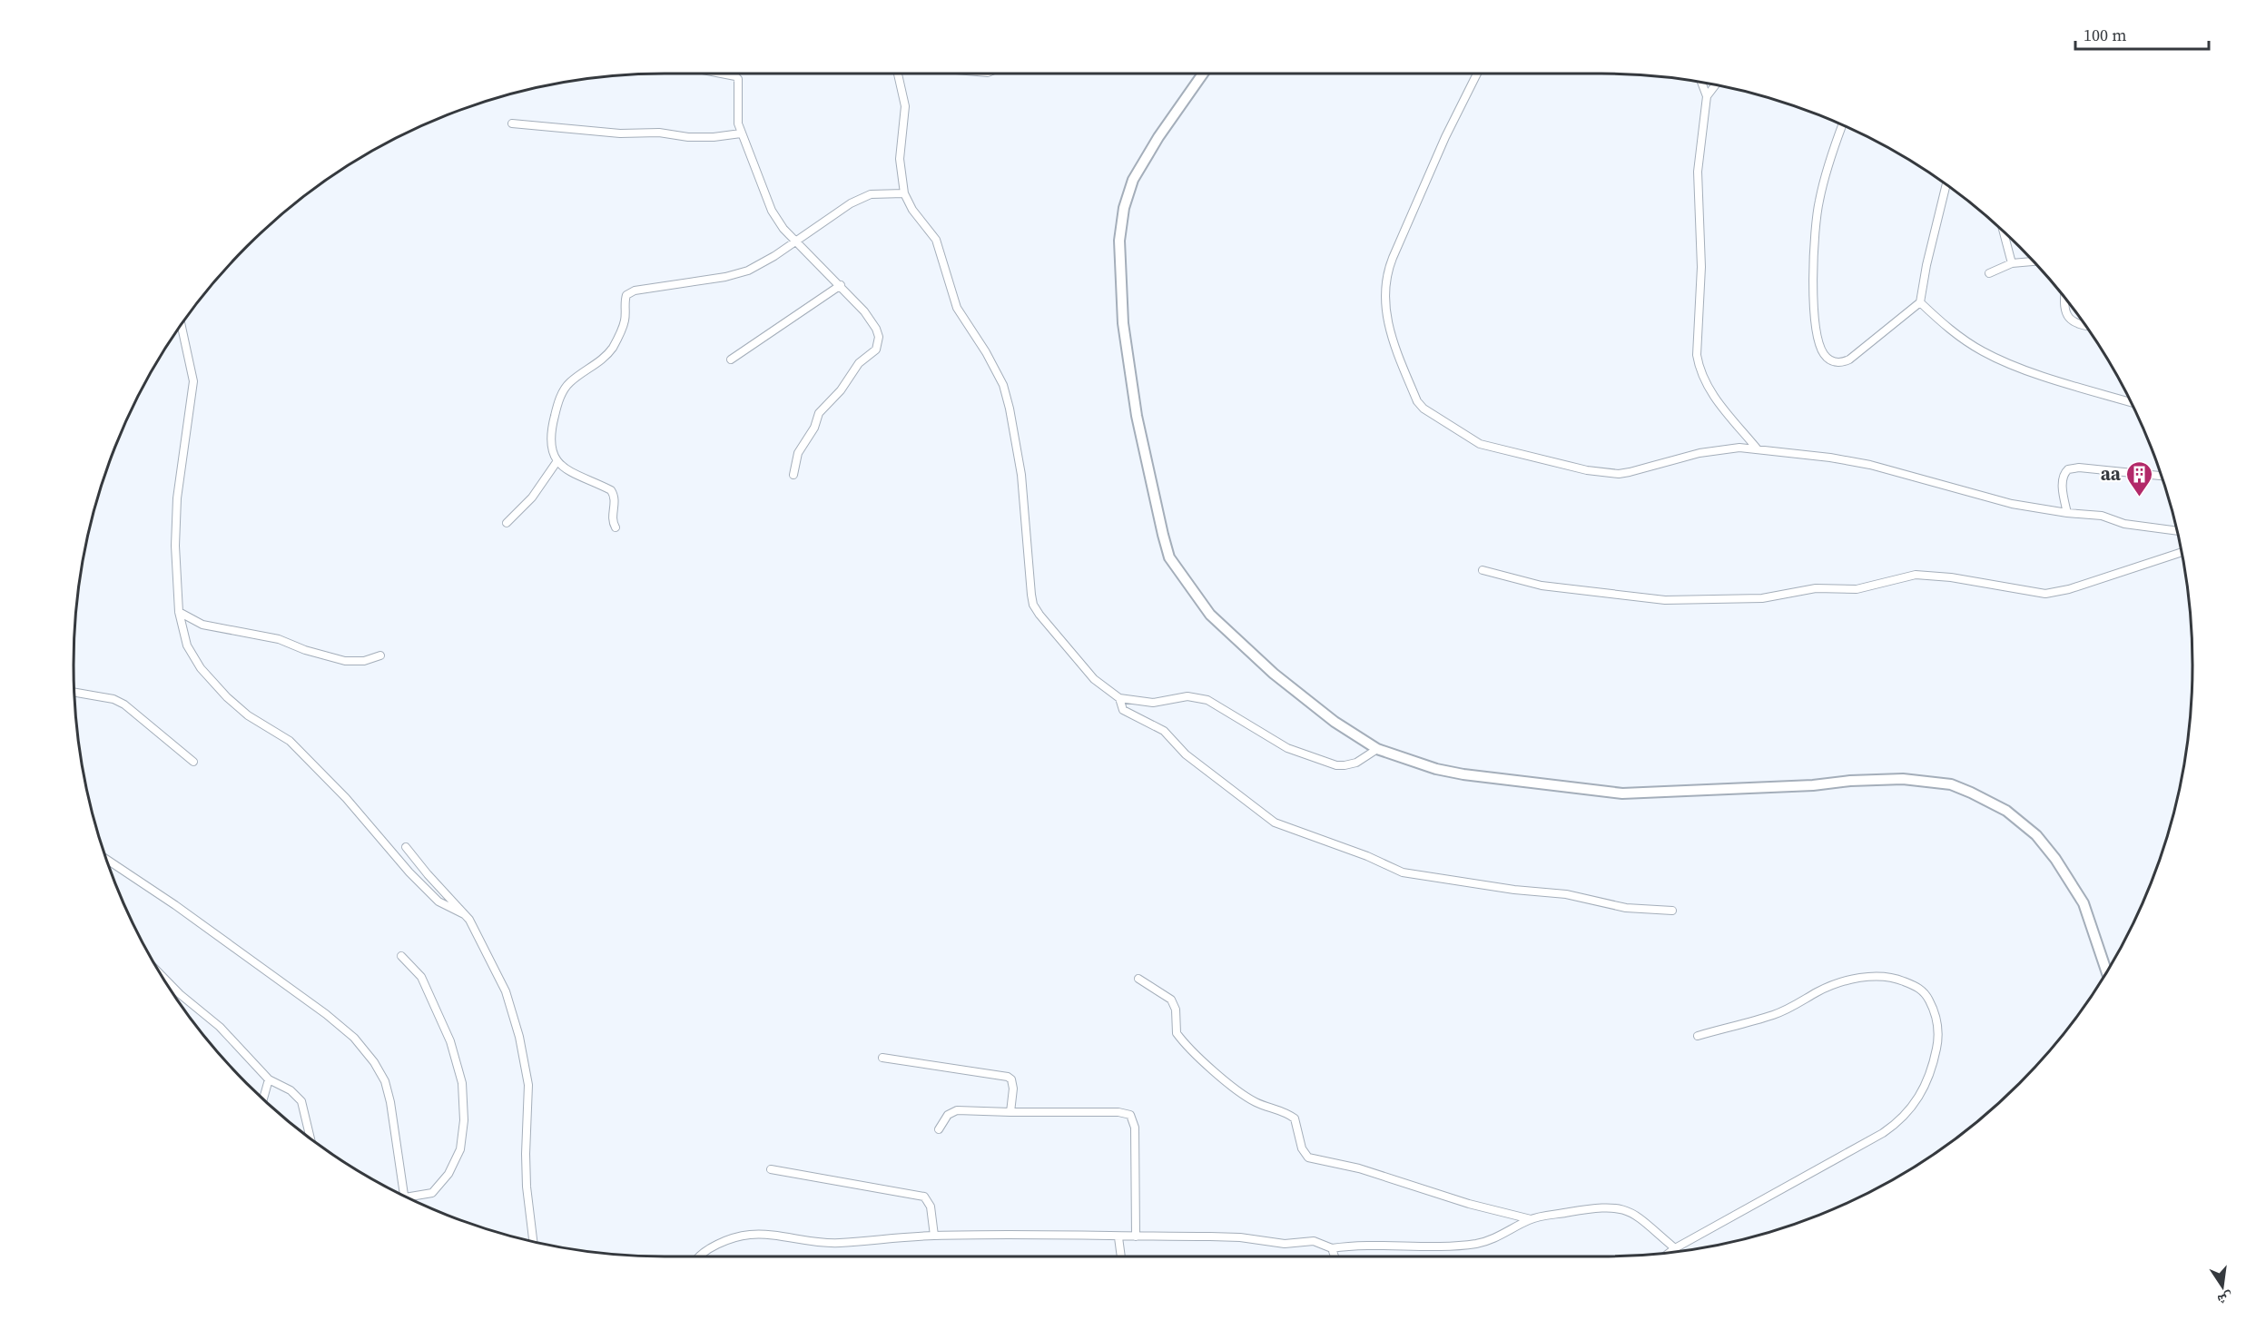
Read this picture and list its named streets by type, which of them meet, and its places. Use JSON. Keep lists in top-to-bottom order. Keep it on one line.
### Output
{"places":{"building":["aa"]},"scale_bar":"100 m","north":"bottom"}
